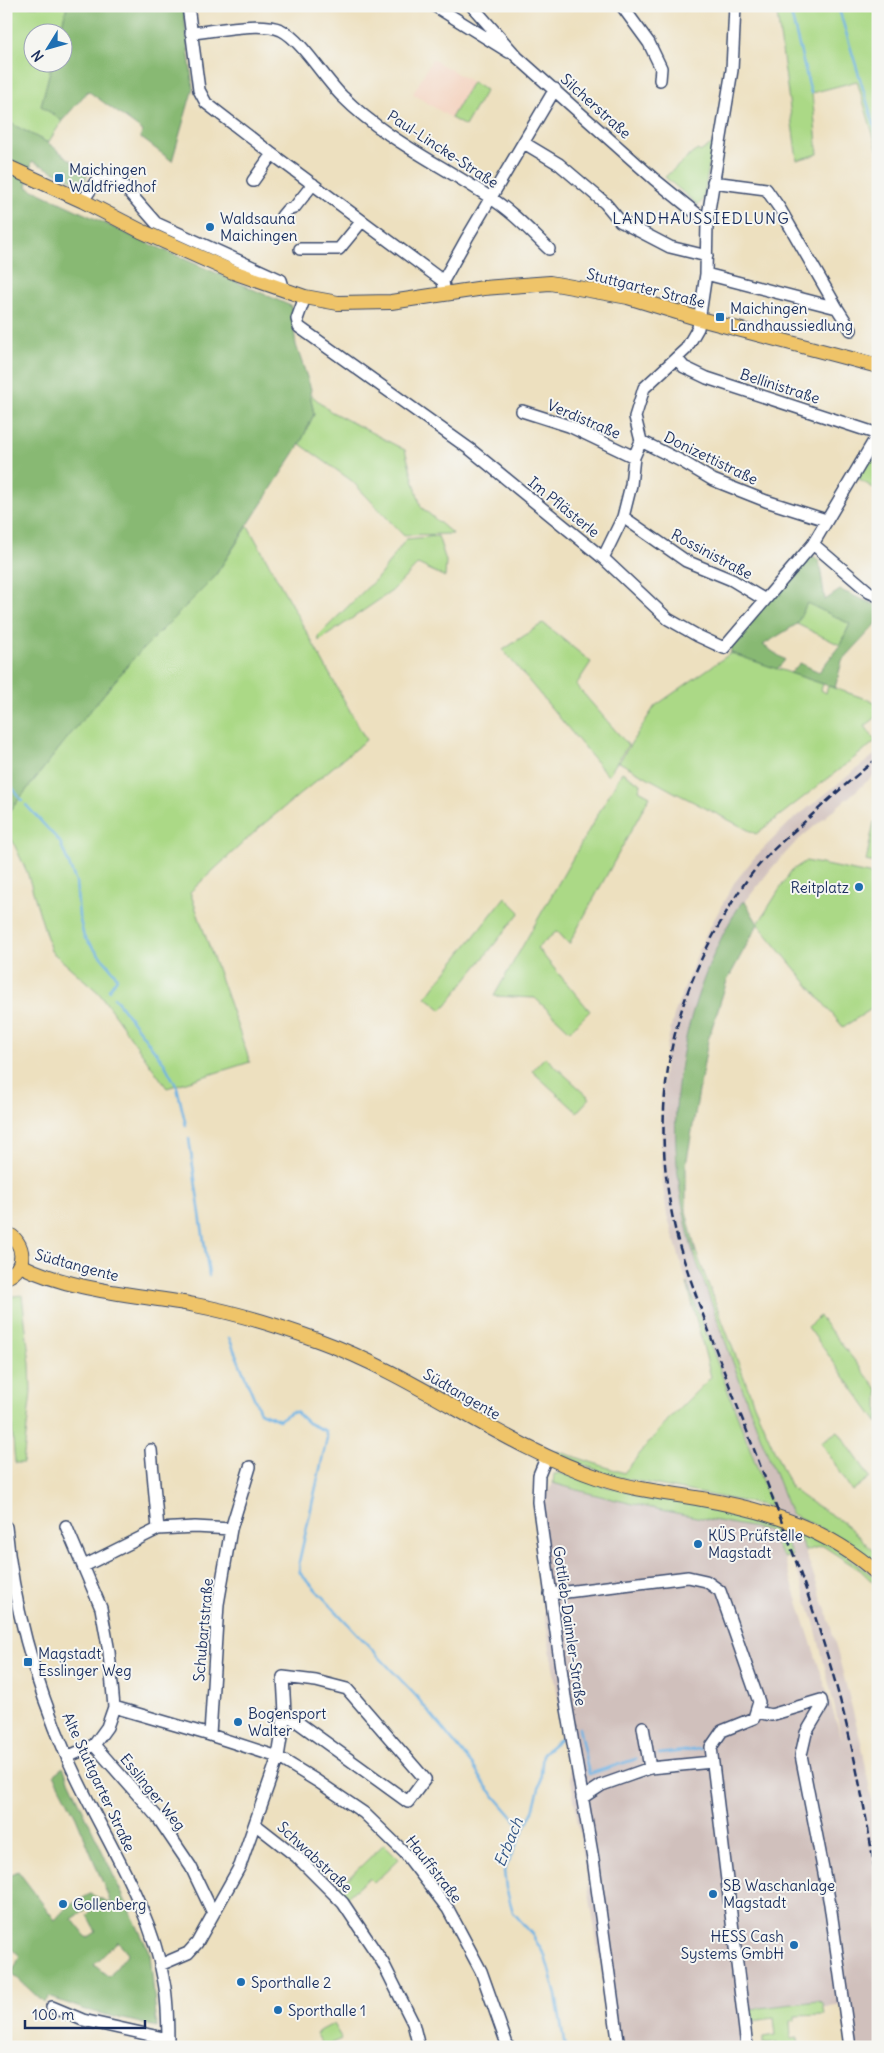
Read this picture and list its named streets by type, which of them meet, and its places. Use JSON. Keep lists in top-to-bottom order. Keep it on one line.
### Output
{"streets":{"main road":["Stuttgarter Straße","Südtangente"],"street":["Silcherstraße","Paul-Lincke-Straße","Bellinistraße","Verdistraße","Donizettistraße","Im Pflästerle","Rossinistraße","Gottlieb-Daimler-Straße","Schubartstraße","Alte Stuttgarter Straße","Esslinger Weg","Schwabstraße","Hauffstraße"]},"crossings":[["Silcherstraße","Verdistraße"],["Stuttgarter Straße","Verdistraße"],["Stuttgarter Straße","Im Pflästerle"],["Bellinistraße","Verdistraße"],["Bellinistraße","Im Pflästerle"],["Verdistraße","Donizettistraße"],["Verdistraße","Im Pflästerle"],["Verdistraße","Rossinistraße"],["Donizettistraße","Im Pflästerle"],["Im Pflästerle","Rossinistraße"],["Südtangente","Gottlieb-Daimler-Straße"],["Schubartstraße","Hauffstraße"]],"districts":["LANDHAUSSIEDLUNG"],"water":["Erbach"],"places":{"transit":["Maichingen Waldfriedhof","Maichingen Landhaussiedlung","Magstadt Esslinger Weg"],"other":["Waldsauna Maichingen","Reitplatz","KÜS Prüfstelle Magstadt","Bogensport Walter","SB Waschanlage Magstadt","Gollenberg","HESS Cash Systems GmbH","Sporthalle 2","Sporthalle 1"]},"scale_bar":"100 m","north":"bottom left"}
